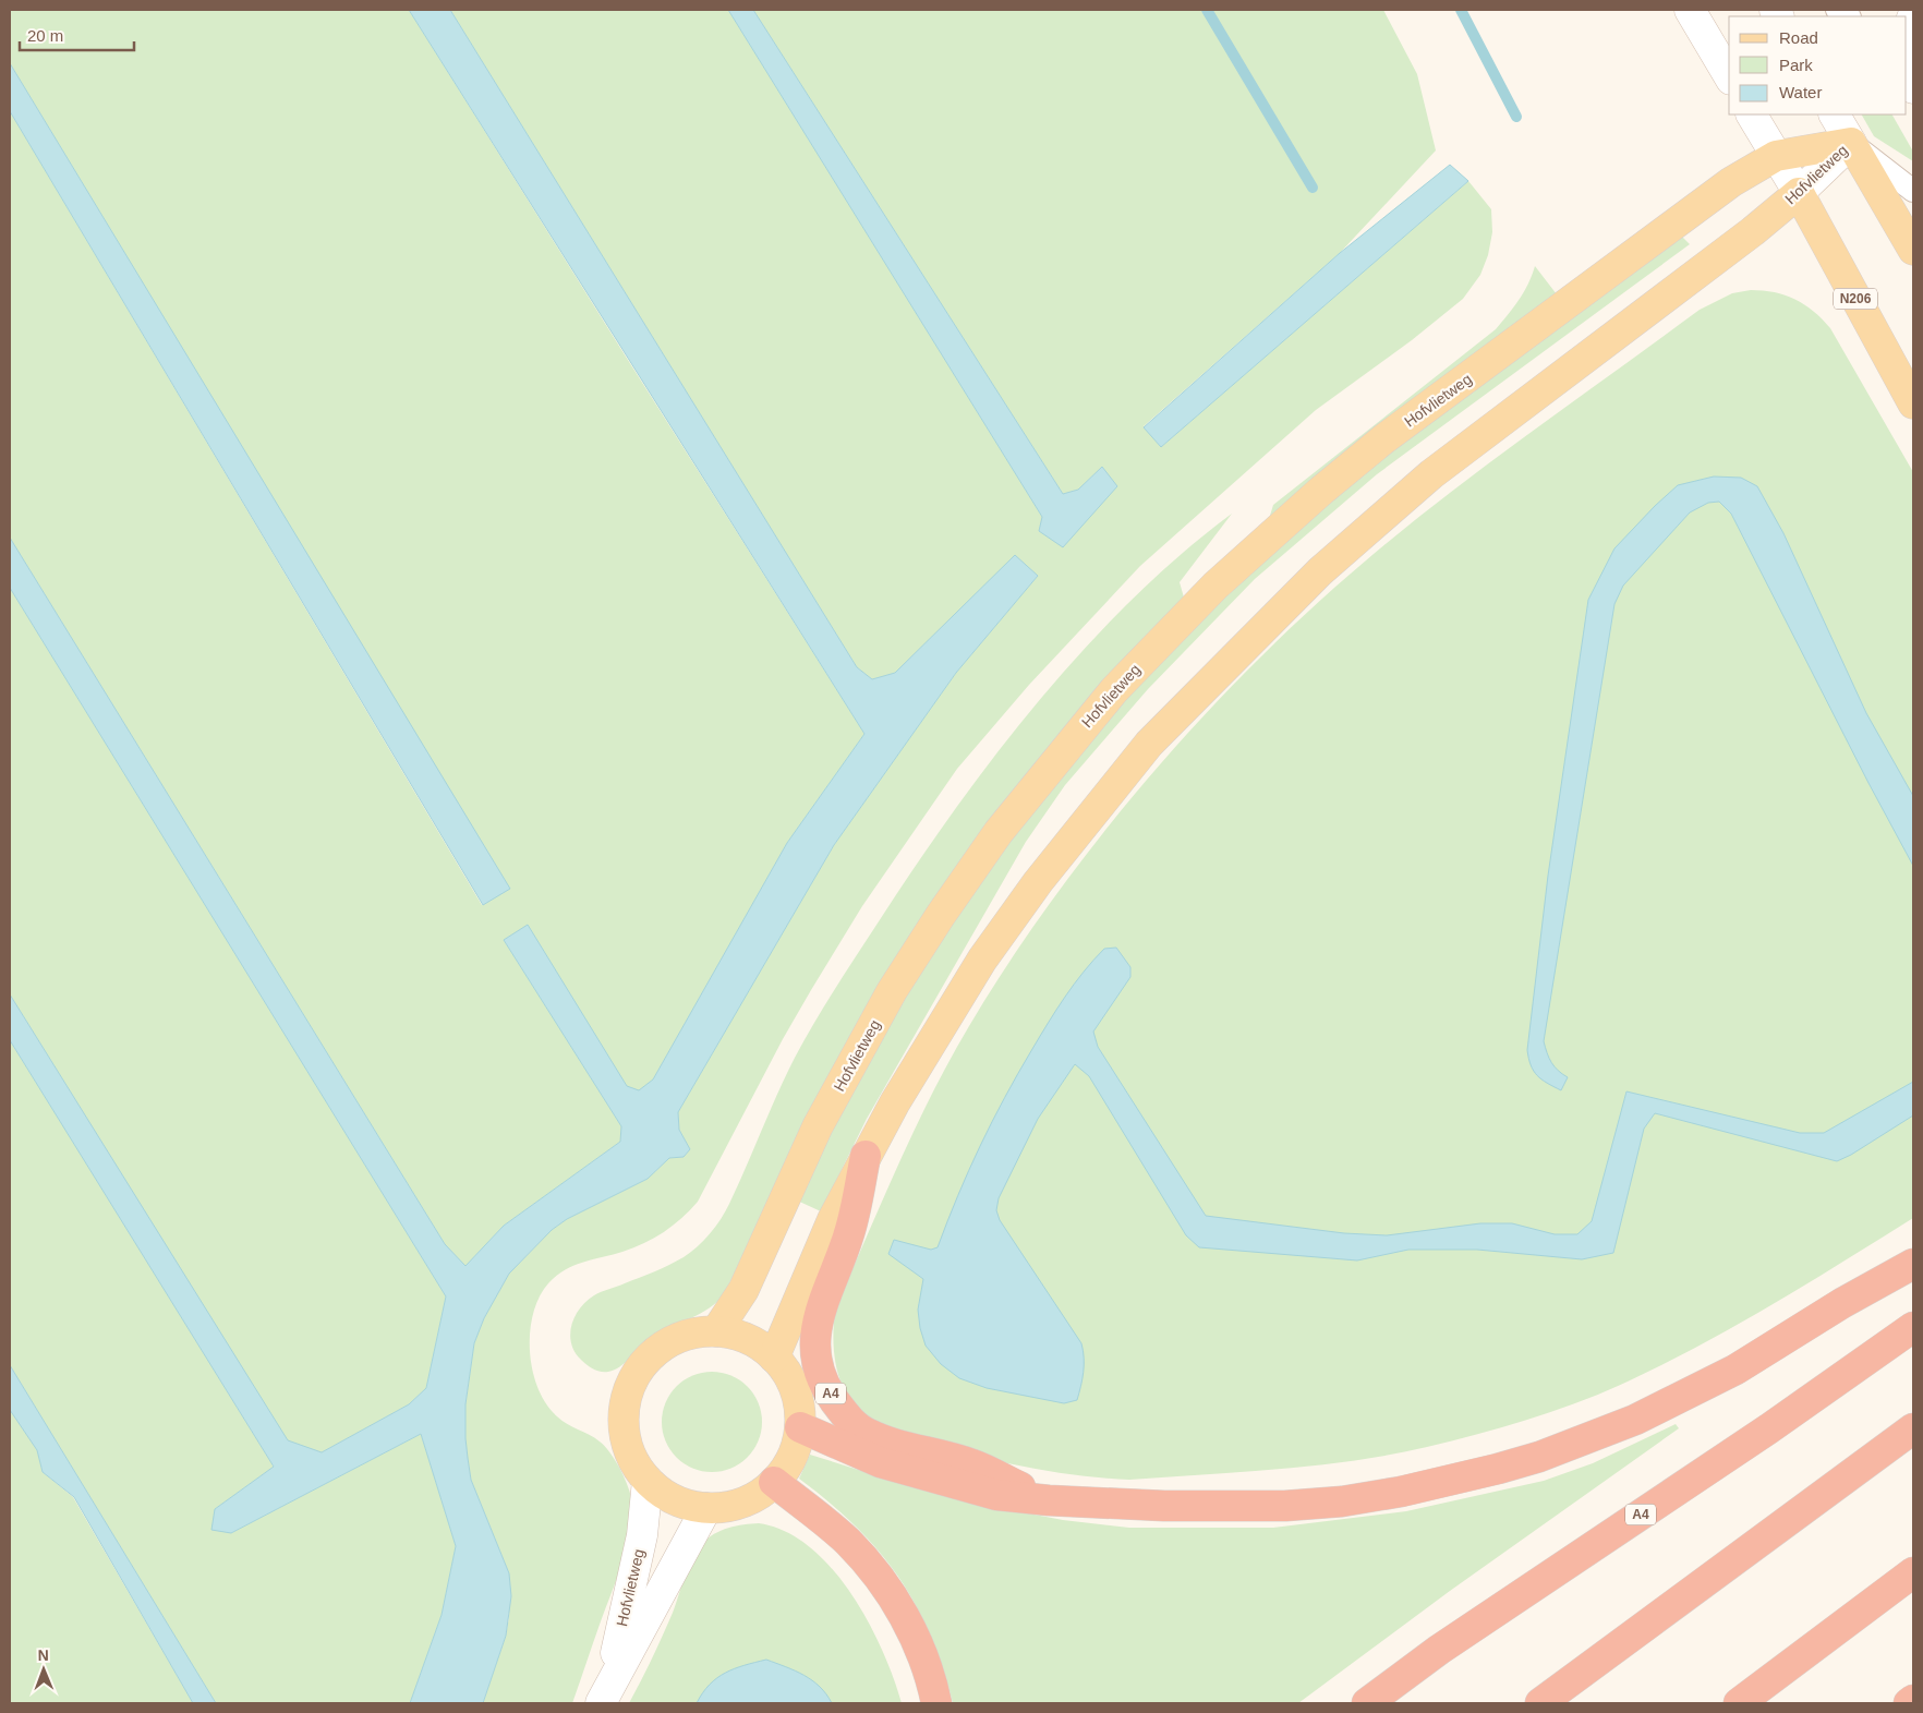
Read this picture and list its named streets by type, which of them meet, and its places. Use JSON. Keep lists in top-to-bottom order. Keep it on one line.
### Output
{"streets":{"highway":["A4"],"main road":["Hofvlietweg","N206"]},"crossings":[["Hofvlietweg","N206"],["Hofvlietweg","A4"]],"legend":["Road","Park","Water"],"scale_bar":"20 m","north":"top"}
